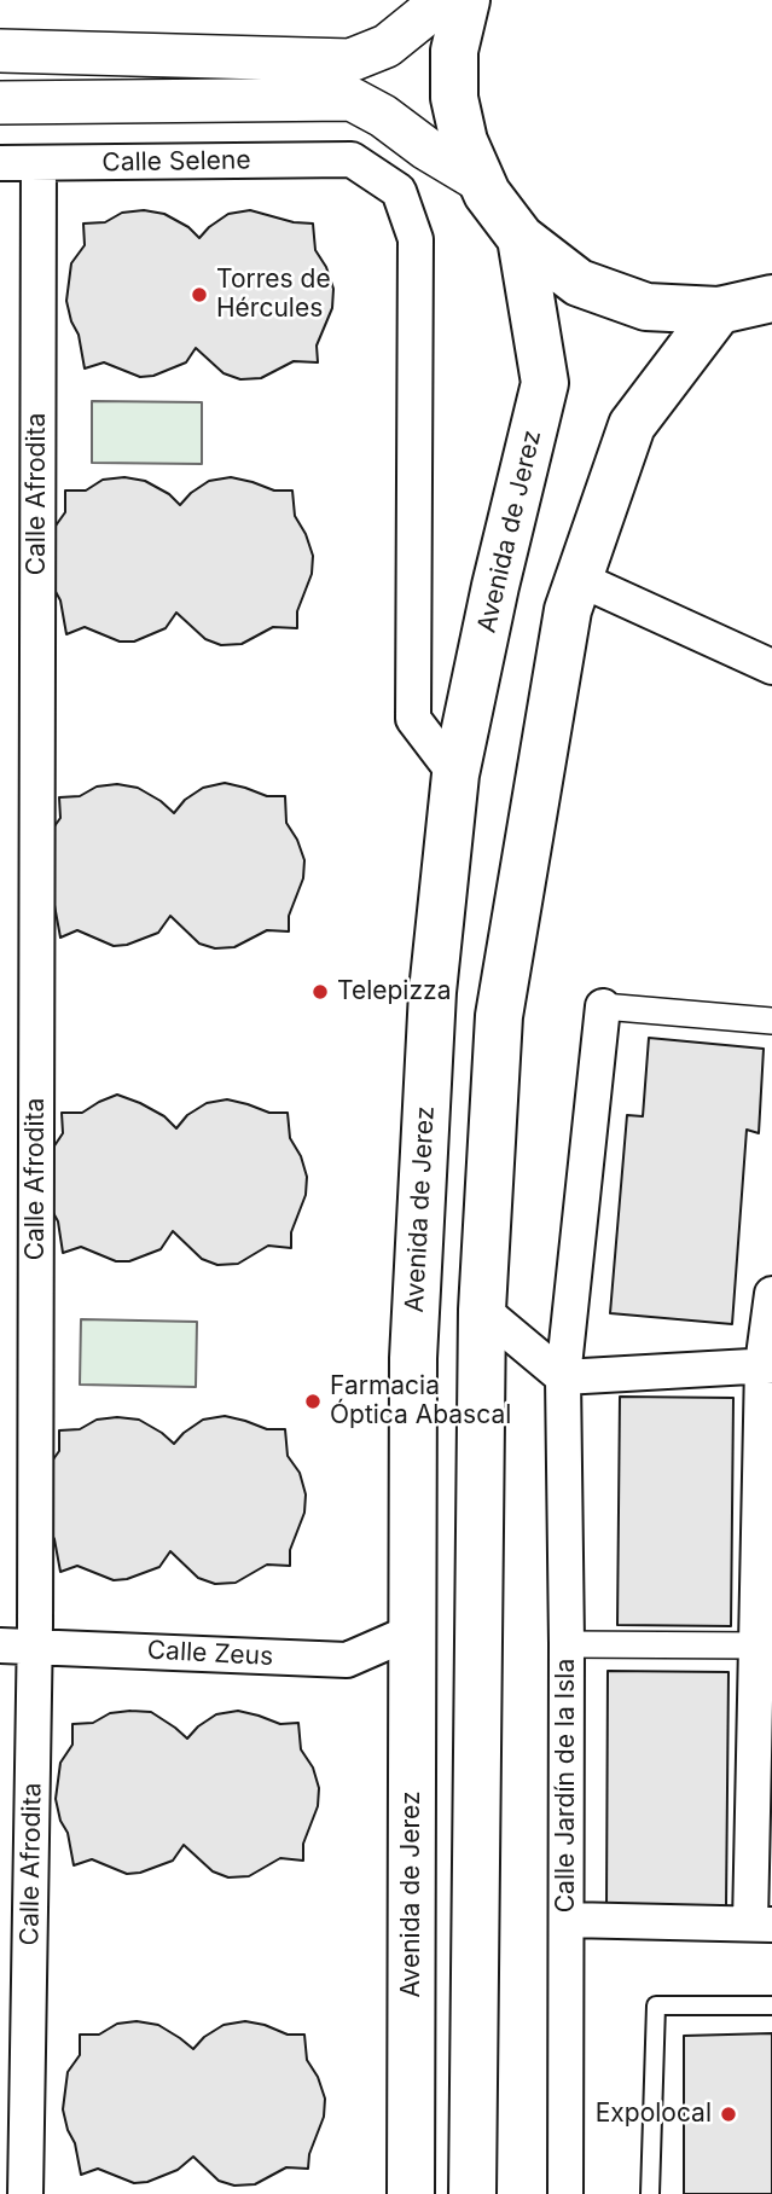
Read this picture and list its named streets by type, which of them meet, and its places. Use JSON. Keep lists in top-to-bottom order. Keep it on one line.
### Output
{"streets":{"main road":["Avenida de Jerez"],"street":["Calle Selene","Calle Afrodita","Calle Zeus","Calle Jardín de la Isla"]},"crossings":[["Calle Selene","Calle Afrodita"],["Calle Selene","Avenida de Jerez"],["Calle Afrodita","Calle Zeus"],["Avenida de Jerez","Calle Zeus"]],"places":["Torres de Hércules","Telepizza","Farmacia Óptica Abascal","Expolocal"]}
